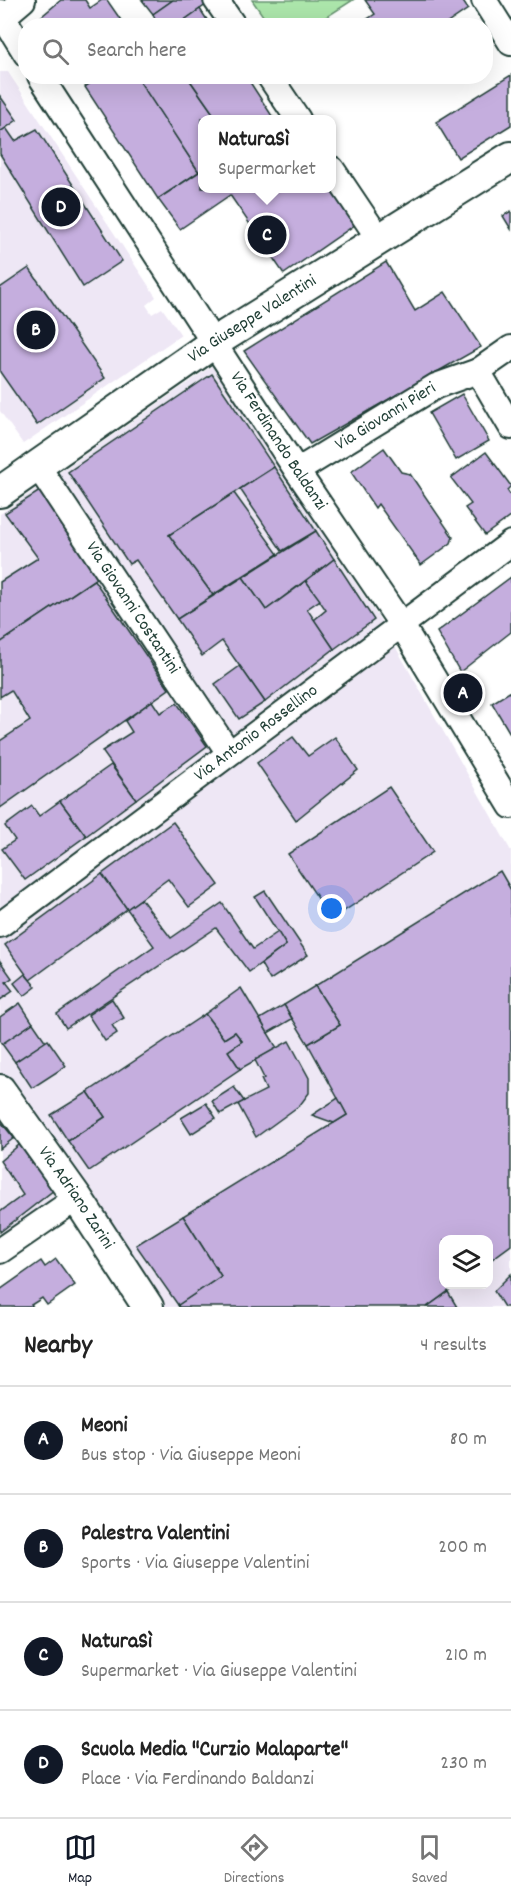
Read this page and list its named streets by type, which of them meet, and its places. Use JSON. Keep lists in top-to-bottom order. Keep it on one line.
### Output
{"streets":{"street":["Via Giuseppe Valentini","Via Giovanni Pieri","Via Ferdinando Baldanzi","Via Giovanni Costantini","Via Antonio Rossellino","Via Adriano Zarini"]},"crossings":[["Via Giuseppe Valentini","Via Ferdinando Baldanzi"],["Via Giuseppe Valentini","Via Giovanni Costantini"],["Via Giovanni Pieri","Via Ferdinando Baldanzi"],["Via Ferdinando Baldanzi","Via Antonio Rossellino"],["Via Giovanni Costantini","Via Antonio Rossellino"]],"page":{"search":"Search here","popup":["NaturaSì","Supermarket"],"pins":["D","C","B","A"],"heading":["Nearby","4 results"],"list":[{"mark":"A","name":"Meoni","note":"Bus stop · Via Giuseppe Meoni","value":"80 m"},{"mark":"B","name":"Palestra Valentini","note":"Sports · Via Giuseppe Valentini","value":"200 m"},{"mark":"C","name":"NaturaSì","note":"Supermarket · Via Giuseppe Valentini","value":"210 m"},{"mark":"D","name":"Scuola Media \"Curzio Malaparte\"","note":"Place · Via Ferdinando Baldanzi","value":"230 m"}],"nav":["Map","Directions","Saved"]}}
